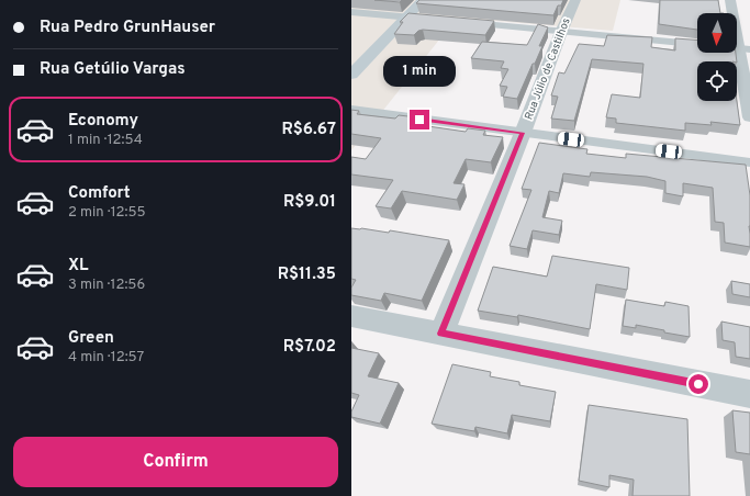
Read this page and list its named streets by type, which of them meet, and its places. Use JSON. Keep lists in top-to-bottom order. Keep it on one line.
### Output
{"streets":{"street":["Rua Júlio de Castilhos"]},"north":"bottom","page":{"banner":["Rua Pedro GrunHauser","Rua Getúlio Vargas"],"bubble":"1 min","list":[{"name":"Economy","note":"1 min · 12:54","value":"R$6.67"},{"name":"Comfort","note":"2 min · 12:55","value":"R$9.01"},{"name":"XL","note":"3 min · 12:56","value":"R$11.35"},{"name":"Green","note":"4 min · 12:57","value":"R$7.02"}],"buttons":"Confirm"}}
